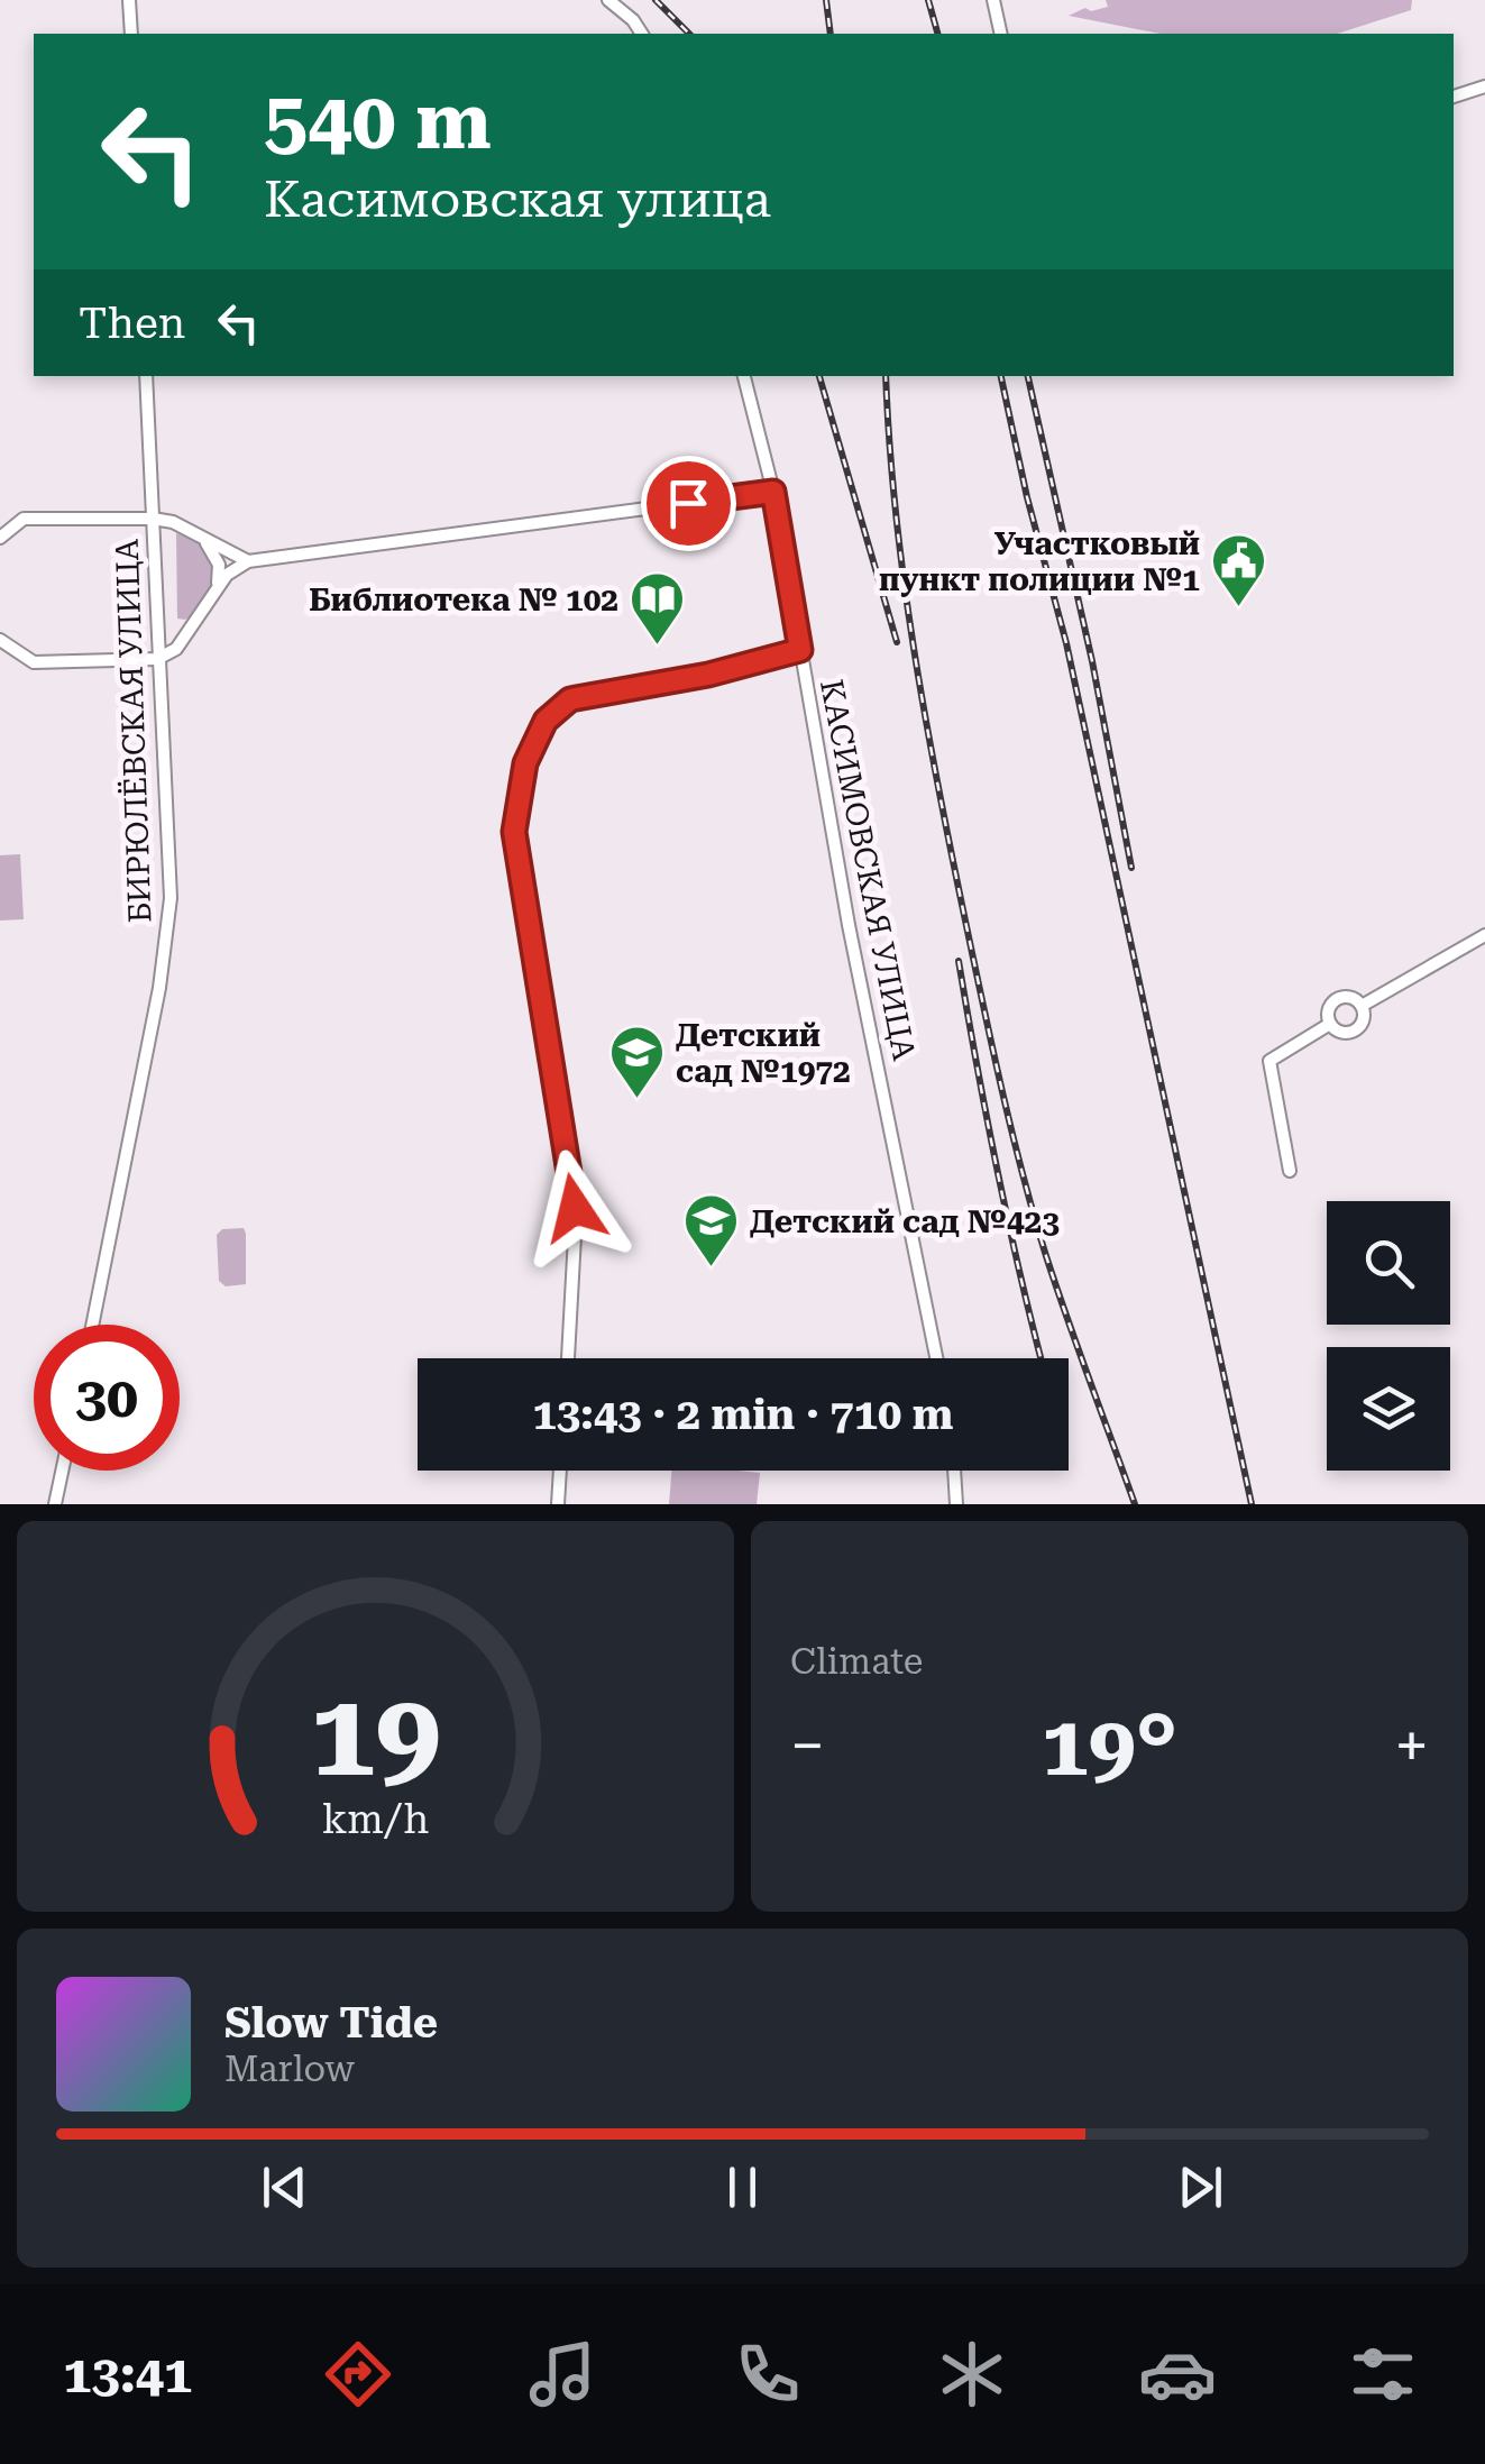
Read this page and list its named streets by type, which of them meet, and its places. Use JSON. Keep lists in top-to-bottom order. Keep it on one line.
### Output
{"streets":{"street":["БИРЮЛЁВСКАЯ УЛИЦА","КАСИМОВСКАЯ УЛИЦА"]},"places":{"public building":["Участковый пункт полиции №1"],"library":["Библиотека № 102"],"school or university":["Детский сад №1972","Детский сад №423"]},"page":{"turn":["540 m","Касимовская улица"],"then":"Then","limit":"30","trip":"13:43 · 2 min · 710 m","tile":"Climate","heat":["−","19°","+"],"song":["Slow Tide","Marlow"],"tabs":"13:41","gauge":["19","km/h"]}}
